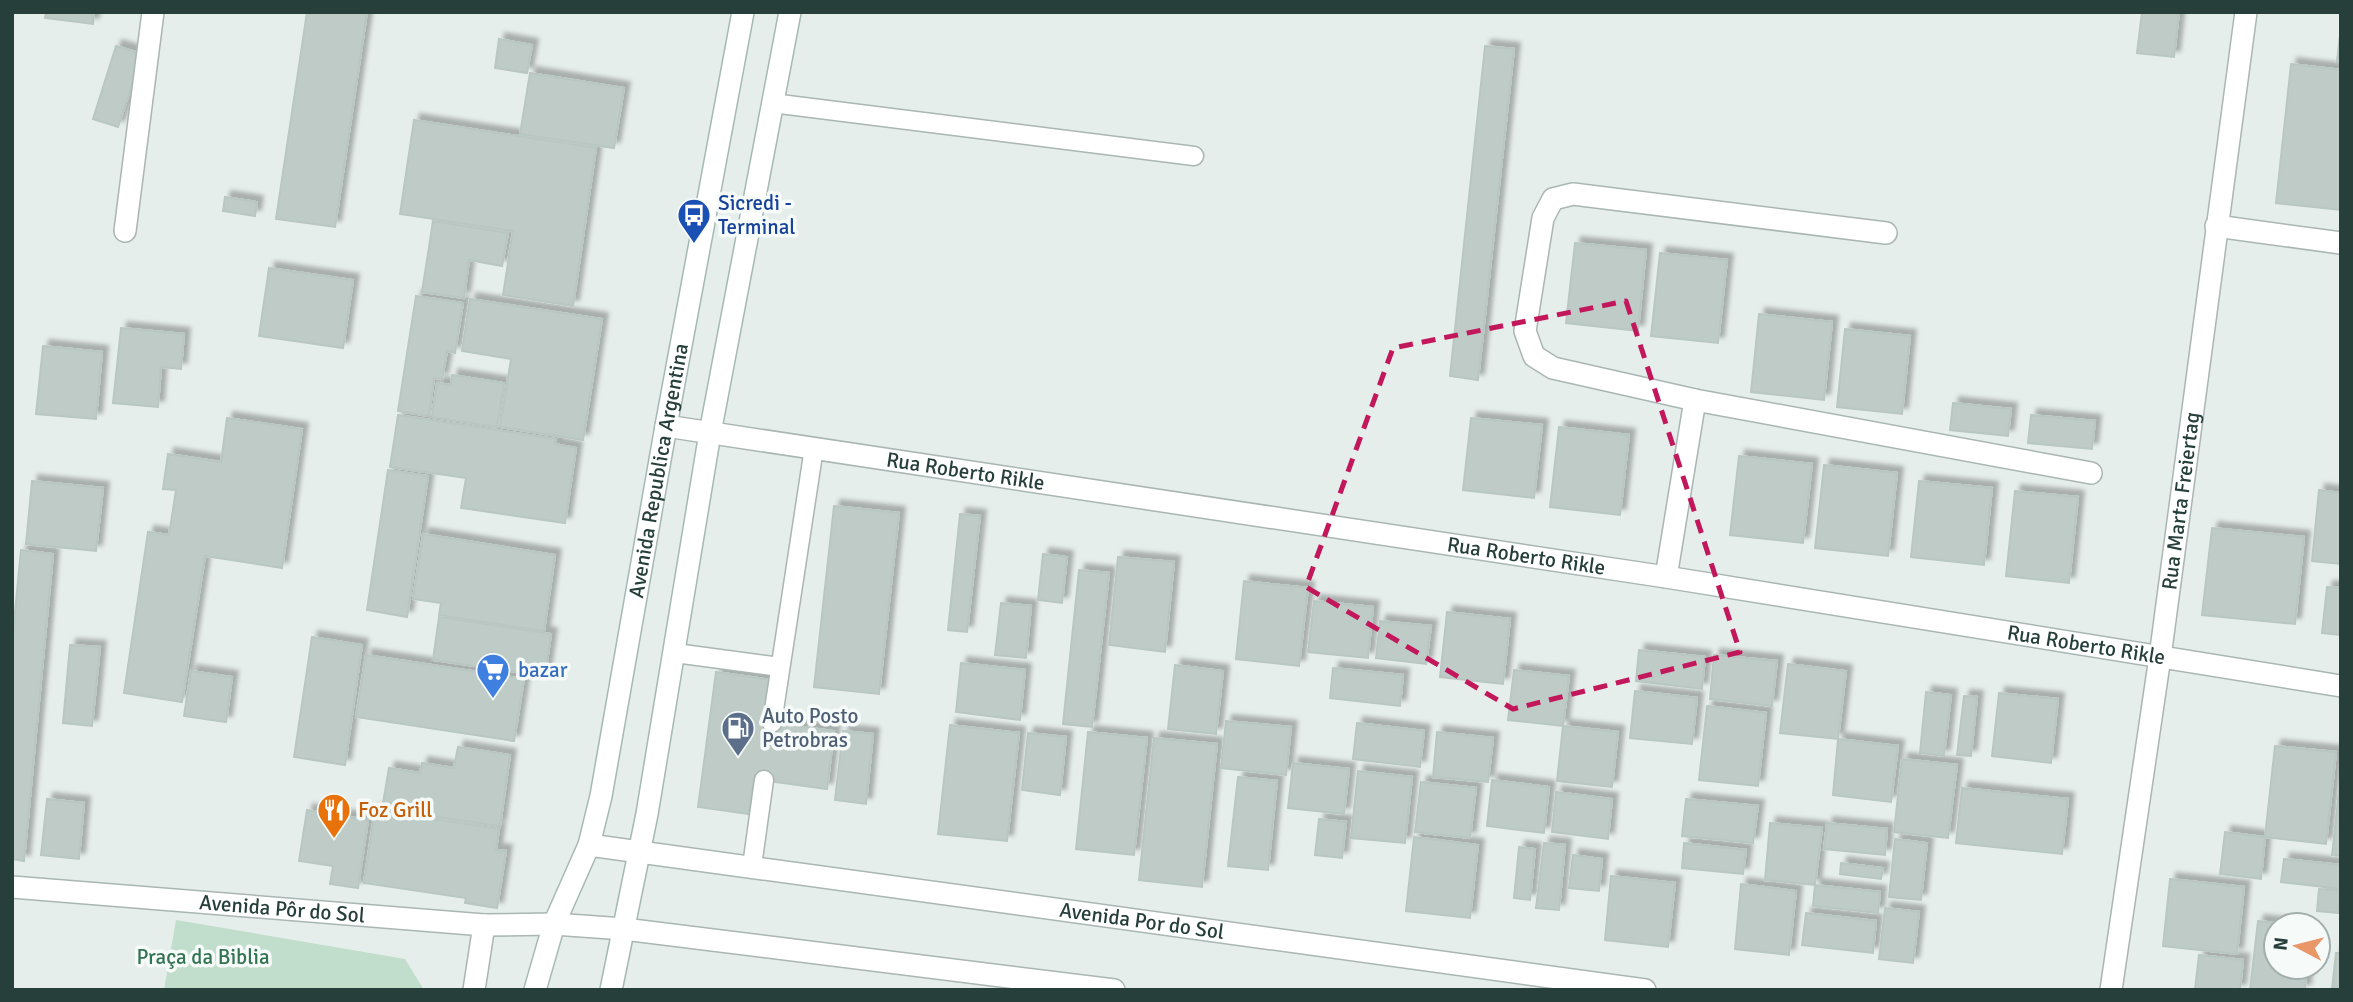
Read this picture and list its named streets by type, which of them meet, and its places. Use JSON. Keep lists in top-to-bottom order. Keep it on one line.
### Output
{"streets":{"street":["Avenida Republica Argentina","Rua Roberto Rikle","Rua Marta Freiertag","Avenida Pôr do Sol","Avenida Por do Sol"]},"crossings":[["Avenida Republica Argentina","Rua Roberto Rikle"],["Avenida Republica Argentina","Avenida Pôr do Sol"],["Avenida Republica Argentina","Avenida Por do Sol"],["Rua Roberto Rikle","Rua Marta Freiertag"]],"parks":["Praça da Biblia"],"places":{"bus stop":["Sicredi - Terminal"],"supermarket":["bazar"],"fuel station":["Auto Posto Petrobras"],"restaurant":["Foz Grill"]},"north":"left"}
